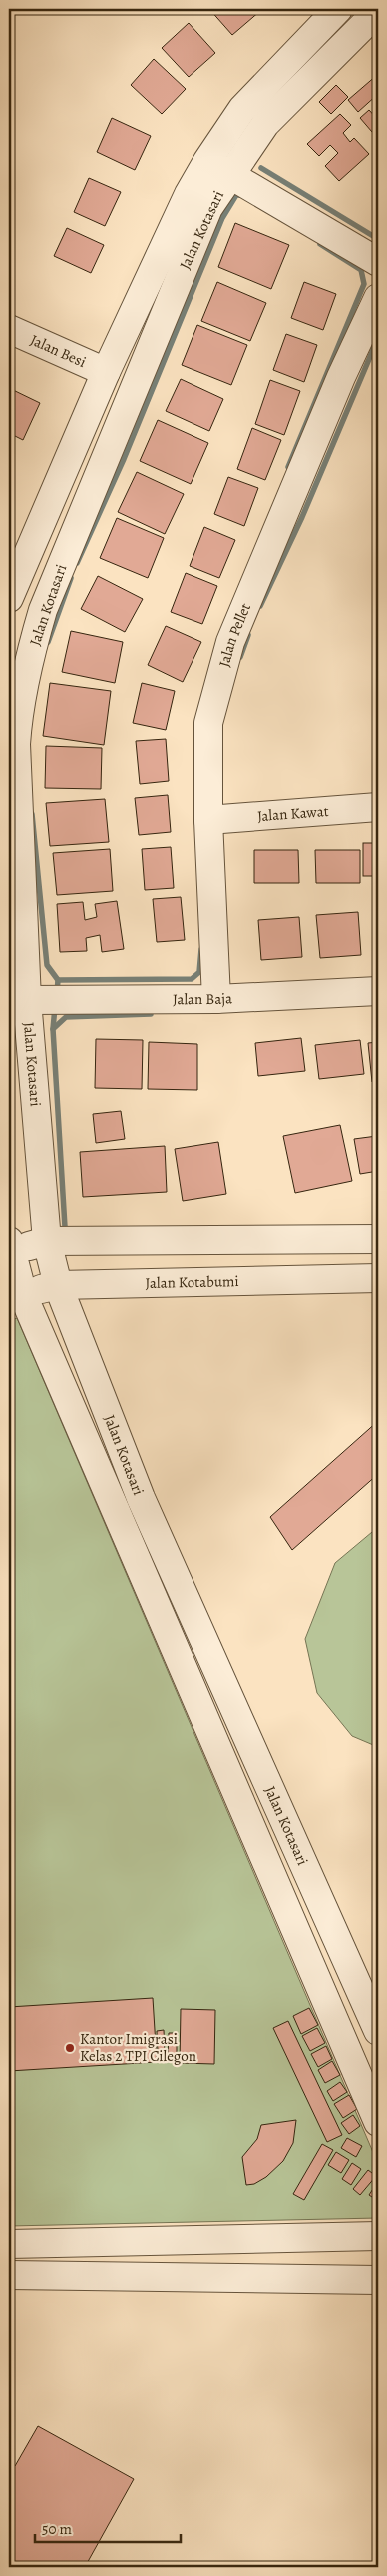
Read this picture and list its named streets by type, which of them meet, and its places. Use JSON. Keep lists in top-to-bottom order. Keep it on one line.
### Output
{"streets":{"street":["Jalan Kotasari","Jalan Besi","Jalan Pellet","Jalan Kawat","Jalan Baja","Jalan Kotabumi"]},"crossings":[["Jalan Kotasari","Jalan Besi"],["Jalan Kotasari","Jalan Baja"],["Jalan Kotasari","Jalan Kotabumi"],["Jalan Pellet","Jalan Kawat"],["Jalan Pellet","Jalan Baja"]],"places":["Kantor Imigrasi Kelas 2 TPI Cilegon"],"scale_bar":"50 m"}
